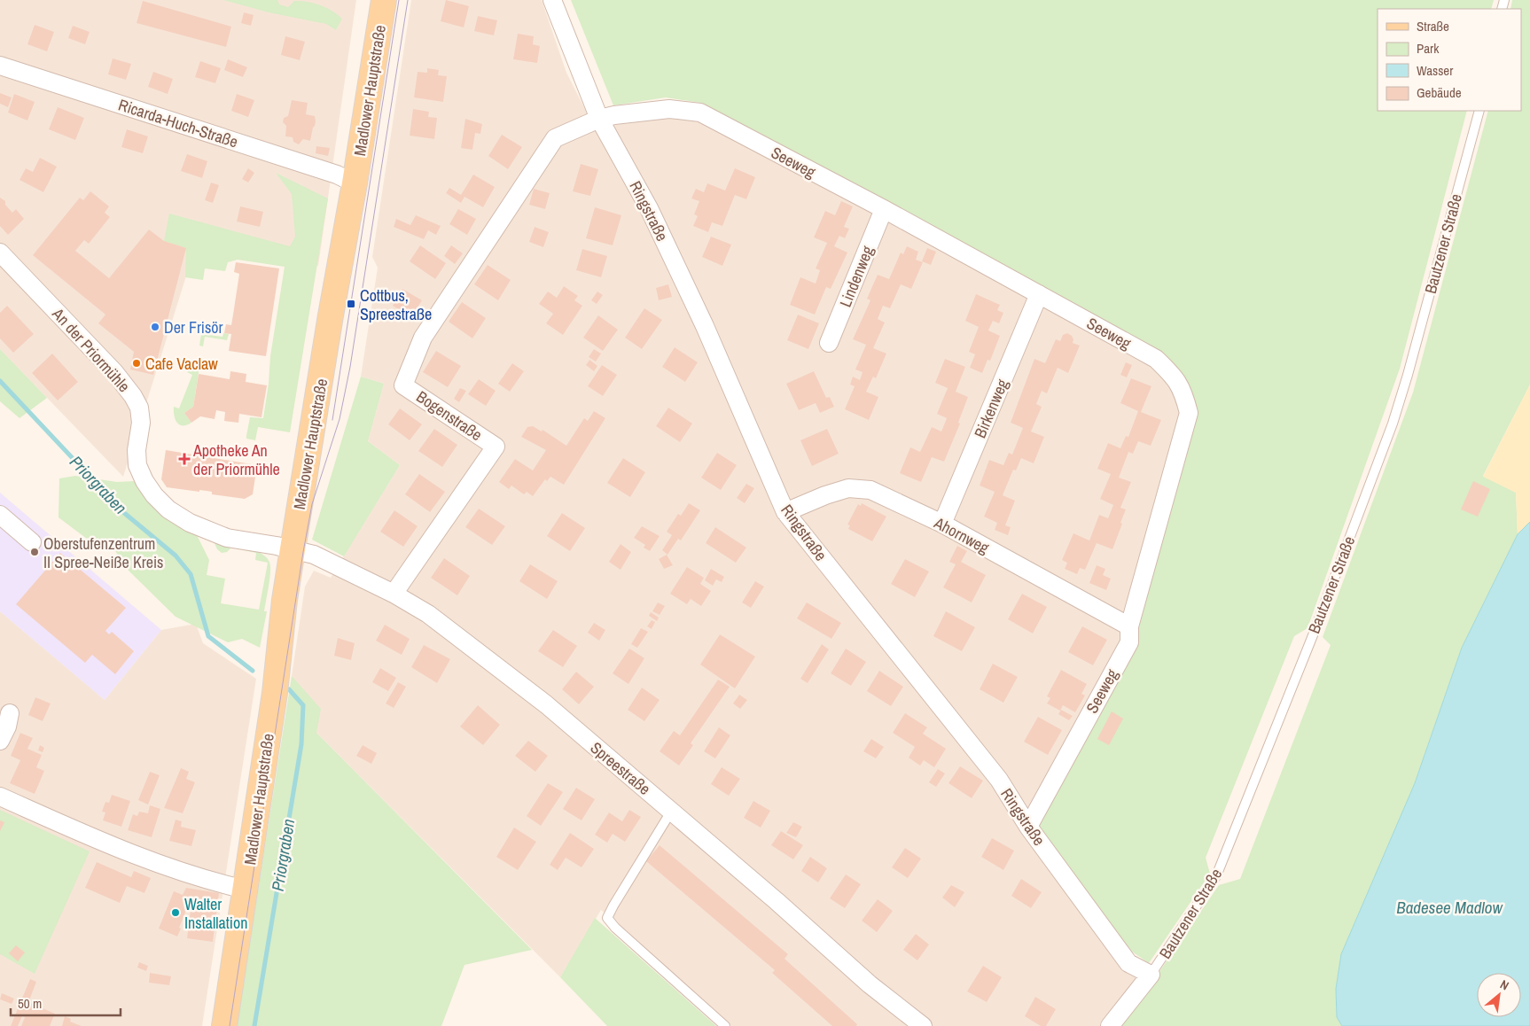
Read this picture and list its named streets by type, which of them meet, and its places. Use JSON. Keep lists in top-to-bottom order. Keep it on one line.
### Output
{"streets":{"main road":["Madlower Hauptstraße"],"street":["Ricarda-Huch-Straße","Seeweg","Ringstraße","Bautzener Straße","Lindenweg","An der Priormühle","Birkenweg","Bogenstraße","Ahornweg","Spreestraße"]},"crossings":[["Madlower Hauptstraße","Ricarda-Huch-Straße"],["Madlower Hauptstraße","An der Priormühle"],["Madlower Hauptstraße","Spreestraße"],["Seeweg","Ringstraße"],["Seeweg","Lindenweg"],["Seeweg","Birkenweg"],["Seeweg","Bogenstraße"],["Seeweg","Ahornweg"],["Ringstraße","Bautzener Straße"],["Ringstraße","Bogenstraße"],["Ringstraße","Ahornweg"],["An der Priormühle","Spreestraße"],["Birkenweg","Ahornweg"],["Bogenstraße","Spreestraße"]],"water":["Priorgraben","Badesee Madlow"],"places":{"transit":["Cottbus, Spreestraße"],"other":["Der Frisör","Cafe Vaclaw","Oberstufenzentrum II Spree-Neiße Kreis","Walter Installation"],"health":["Apotheke An der Priormühle"]},"legend":["Straße","Park","Wasser","Gebäude"],"scale_bar":"50 m","north":"top right"}
